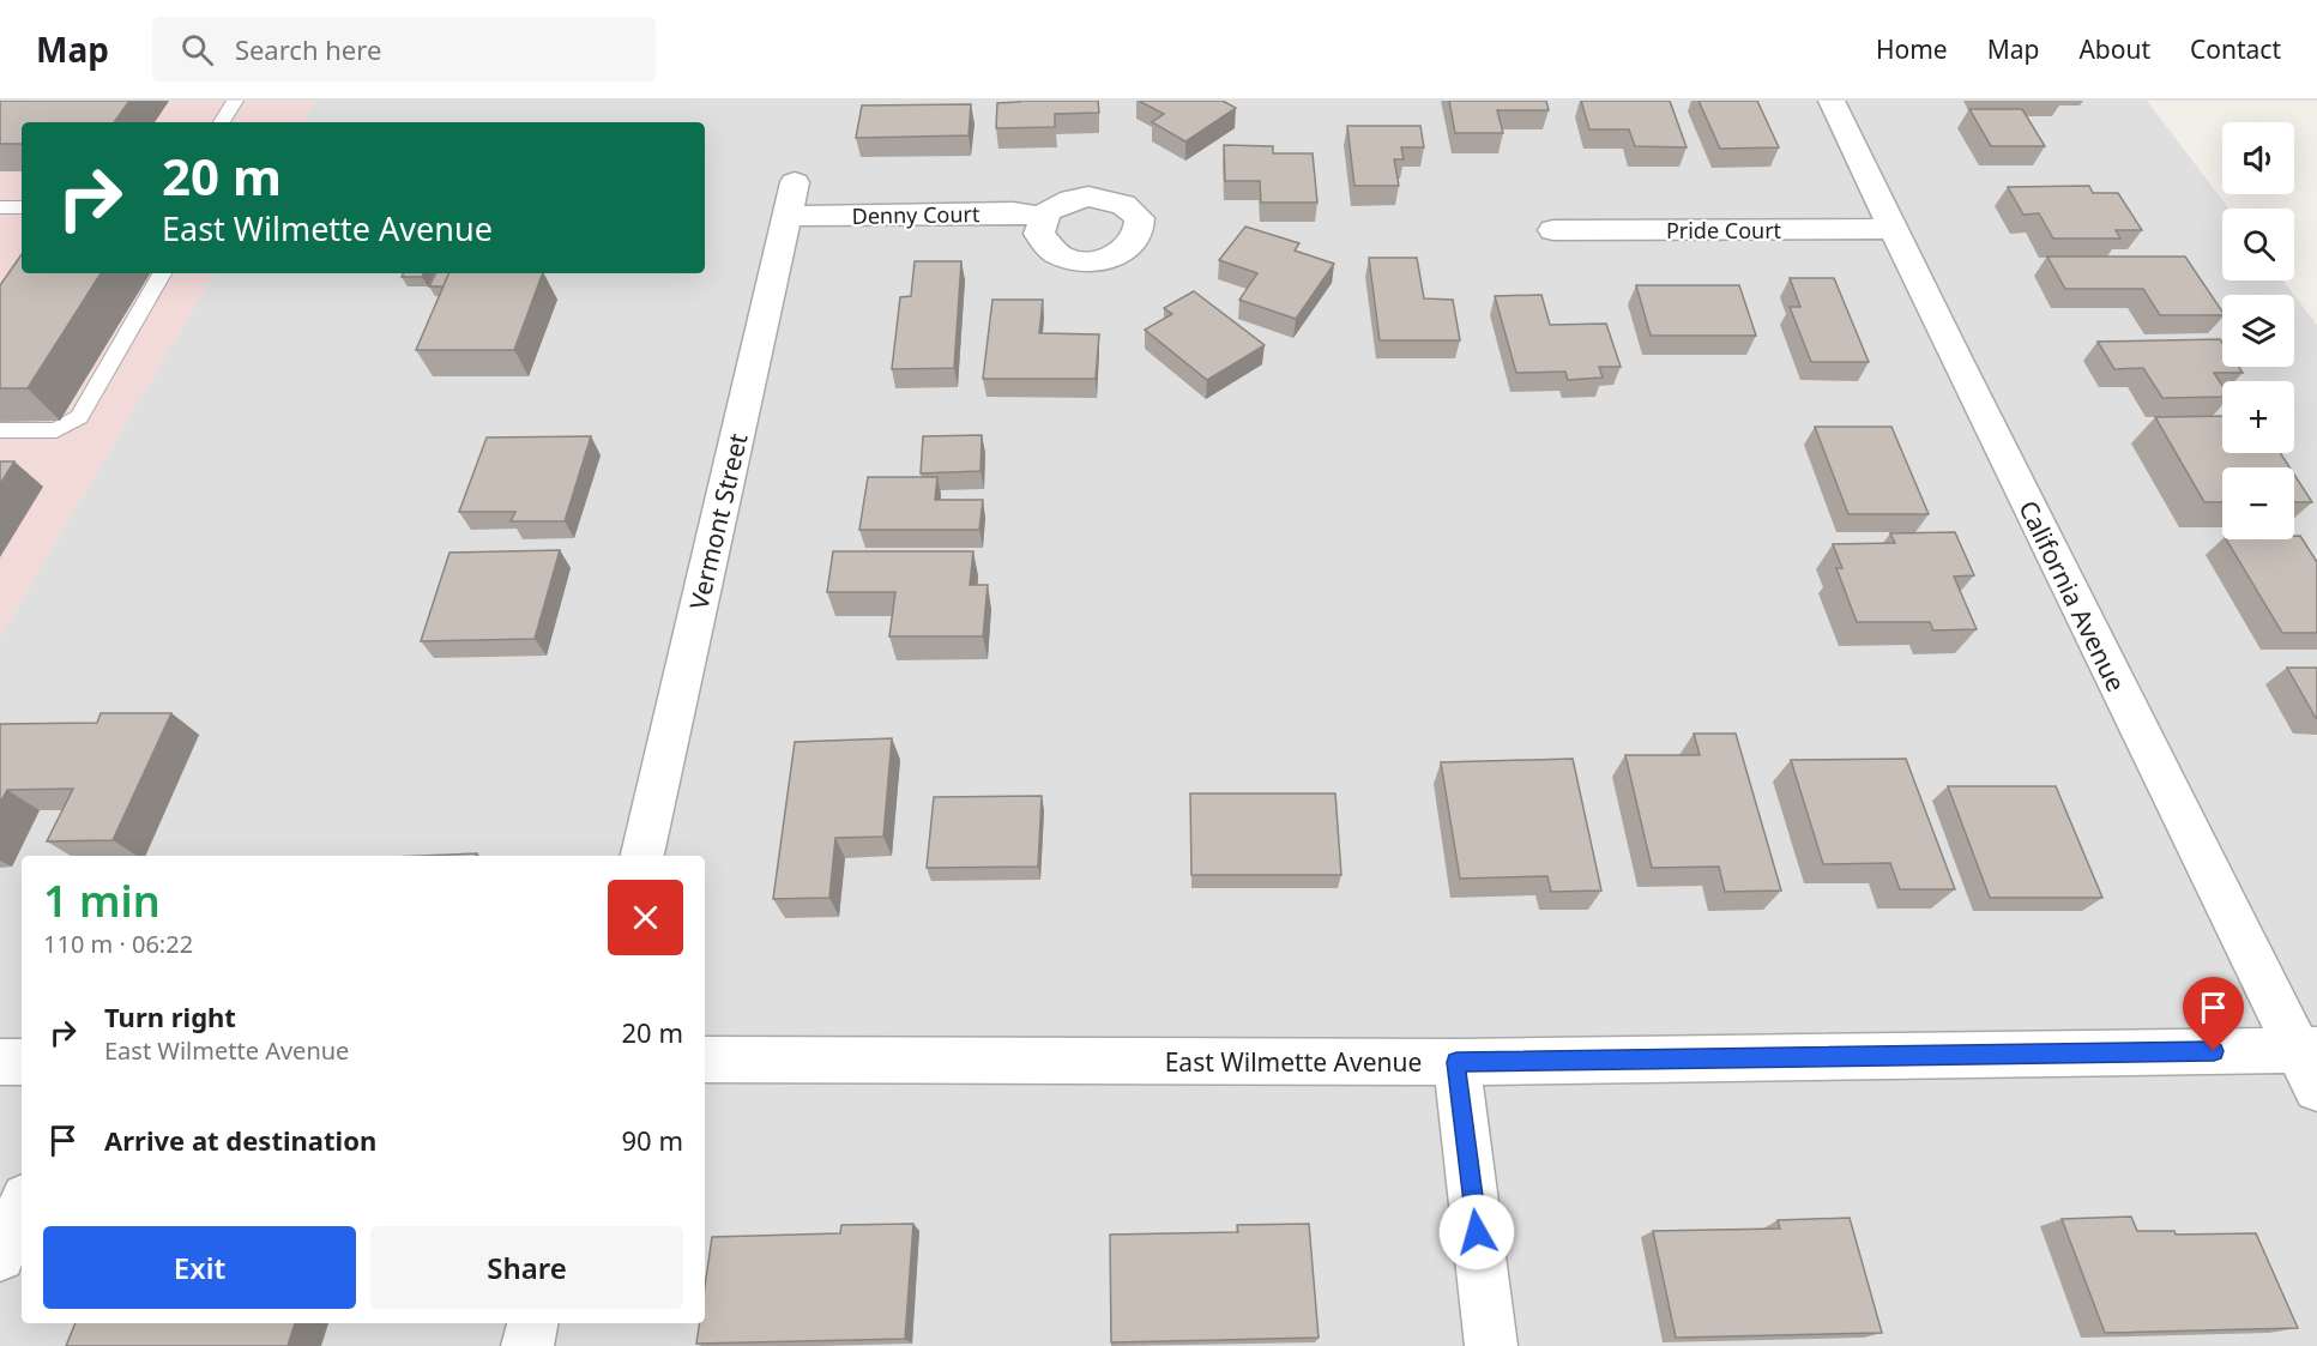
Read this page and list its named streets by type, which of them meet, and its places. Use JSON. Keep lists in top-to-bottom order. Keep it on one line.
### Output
{"streets":{"street":["Denny Court","Pride Court","Vermont Street","California Avenue","East Wilmette Avenue"]},"crossings":[["Denny Court","Vermont Street"],["Pride Court","California Avenue"],["California Avenue","East Wilmette Avenue"]],"page":{"header":"Map","search":"Search here","nav":["Home","Map","About","Contact"],"map_buttons":["+","−"],"turn":["20 m","East Wilmette Avenue"],"heading":["1 min","110 m · 06:22"],"list":[{"name":"Turn right","note":"East Wilmette Avenue","value":"20 m"},{"name":"Arrive at destination","value":"90 m"}],"buttons":["Exit","Share"]}}
